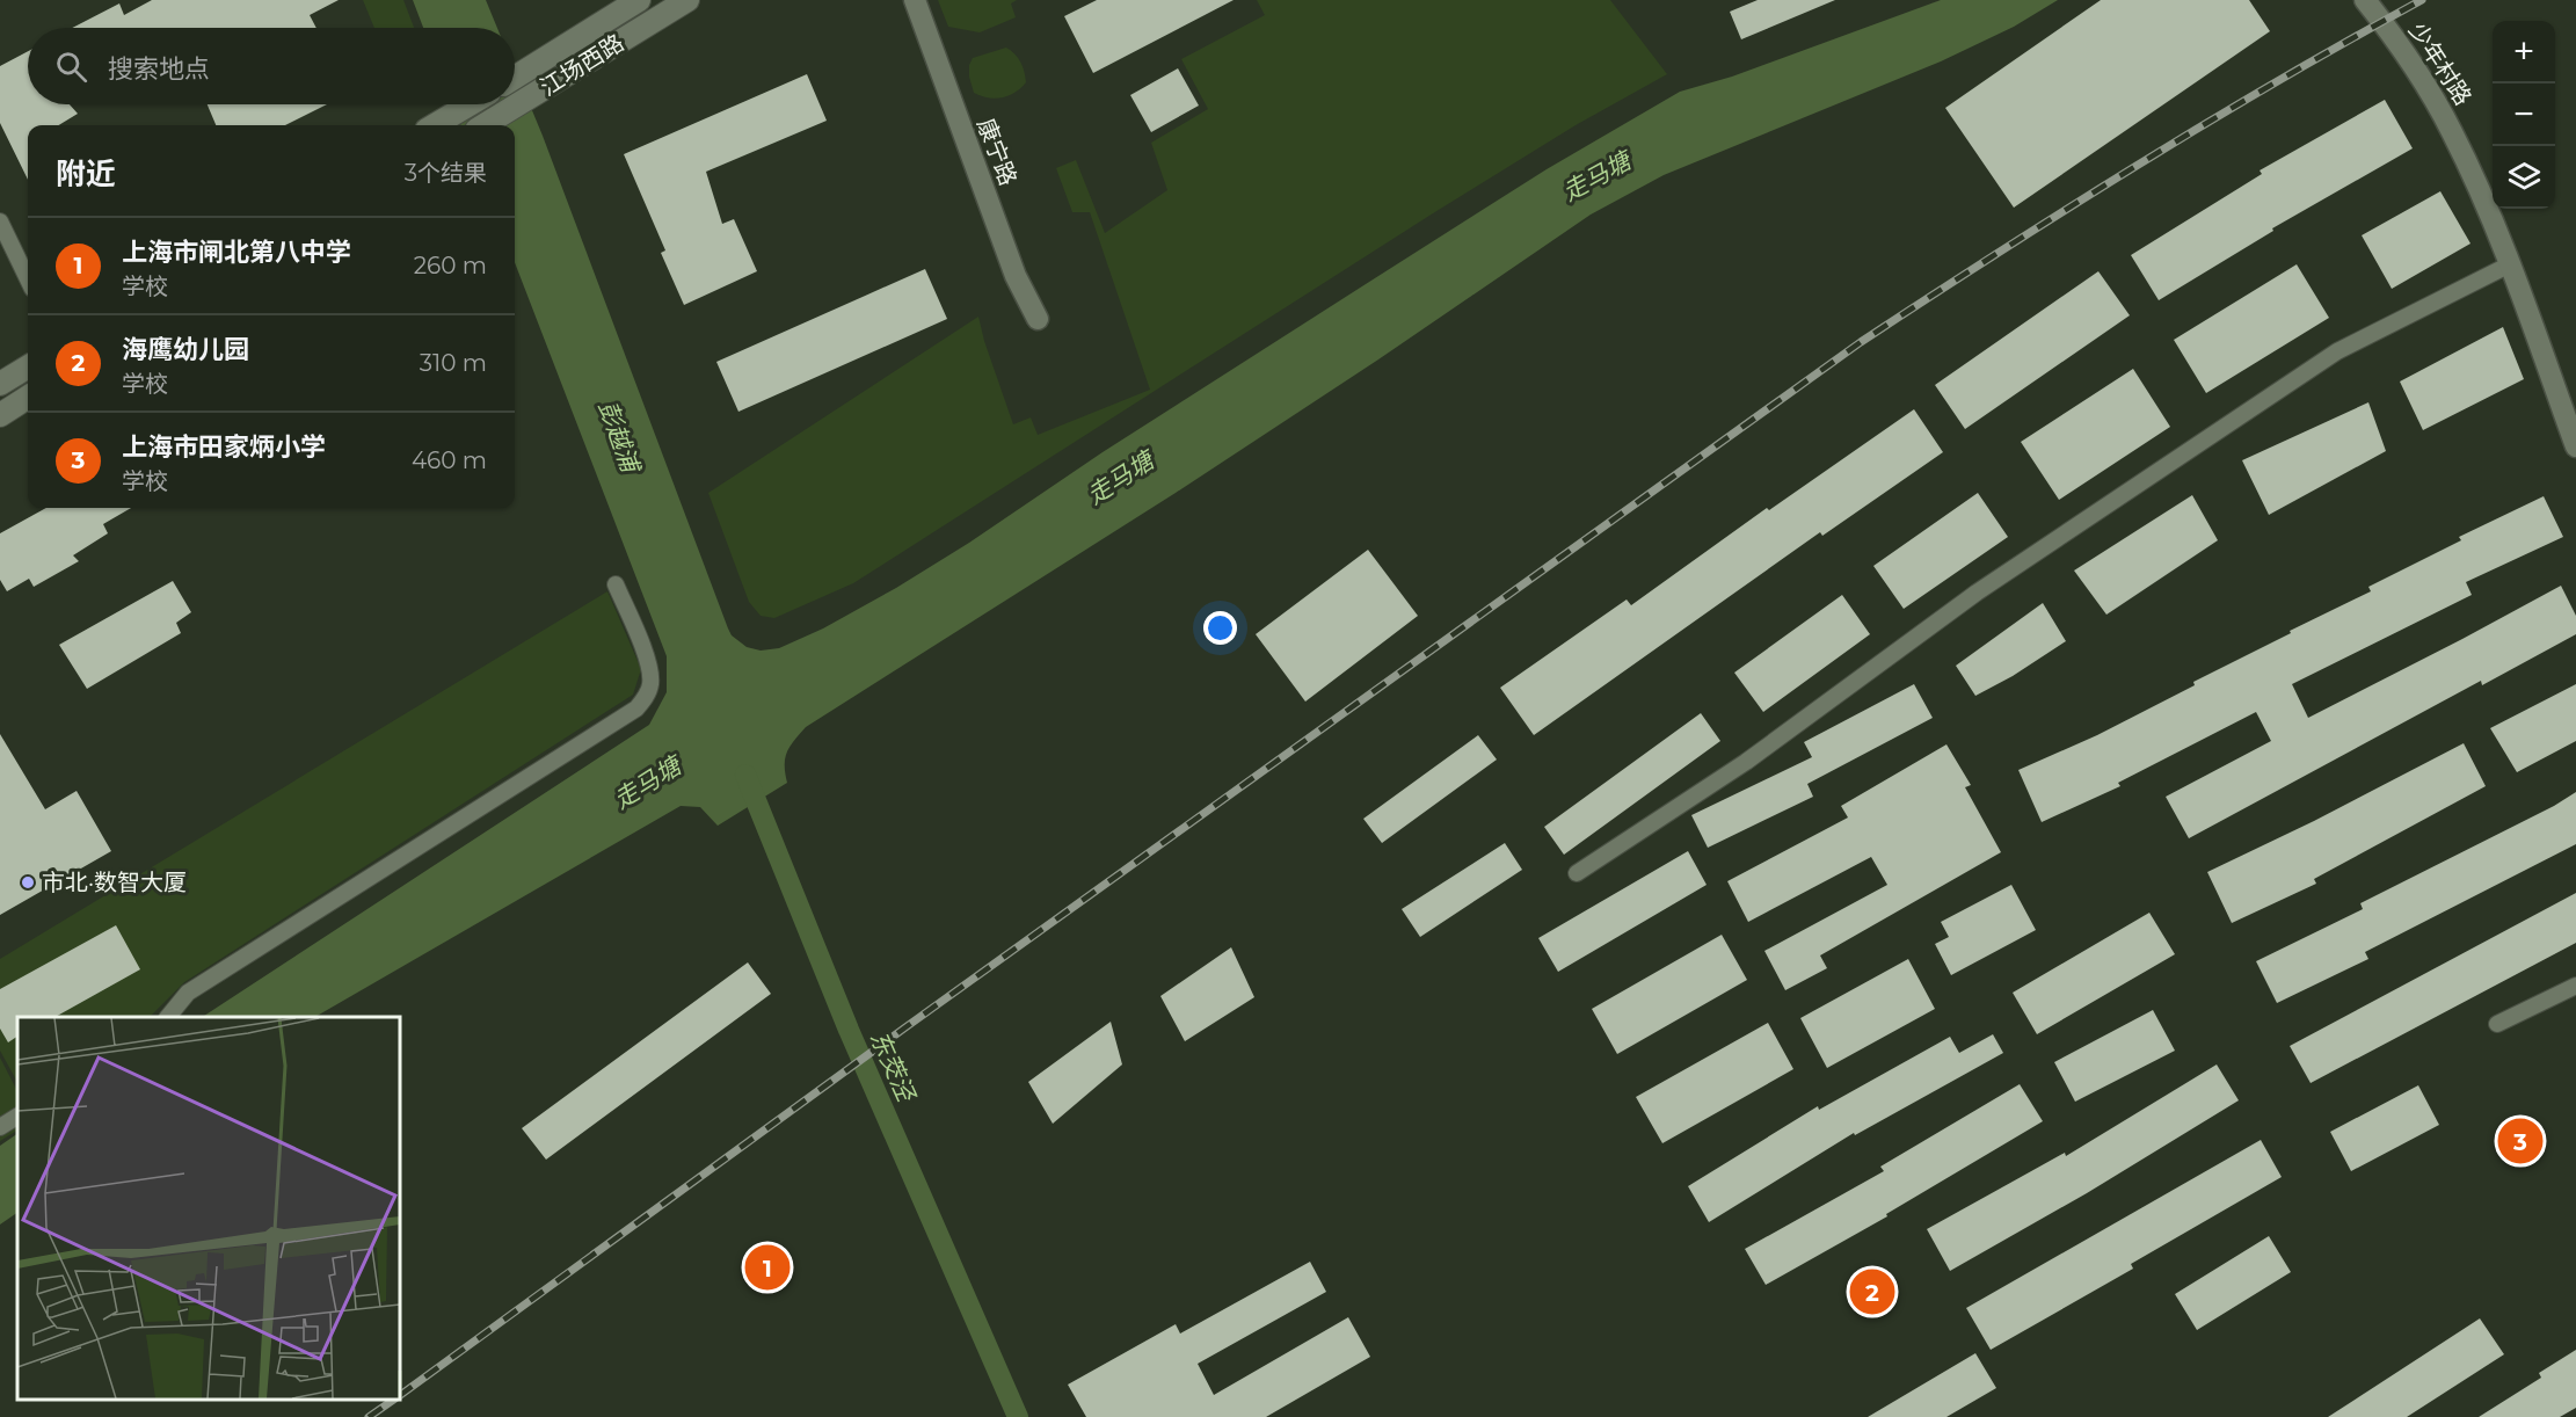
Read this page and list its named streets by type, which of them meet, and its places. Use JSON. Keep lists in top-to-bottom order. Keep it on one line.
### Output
{"streets":{"main road":["江场西路"],"street":["少年村路","康宁路"]},"water":["走马塘","彭越浦","东茭泾"],"places":["市北·数智大厦"],"page":{"map_buttons":["+","−"],"search":"搜索地点","heading":["附近","3个结果"],"list":[{"mark":"1","name":"上海市闸北第八中学","note":"学校","value":"260 m"},{"mark":"2","name":"海鹰幼儿园","note":"学校","value":"310 m"},{"mark":"3","name":"上海市田家炳小学","note":"学校","value":"460 m"}],"pins":["3","1","2"]}}
